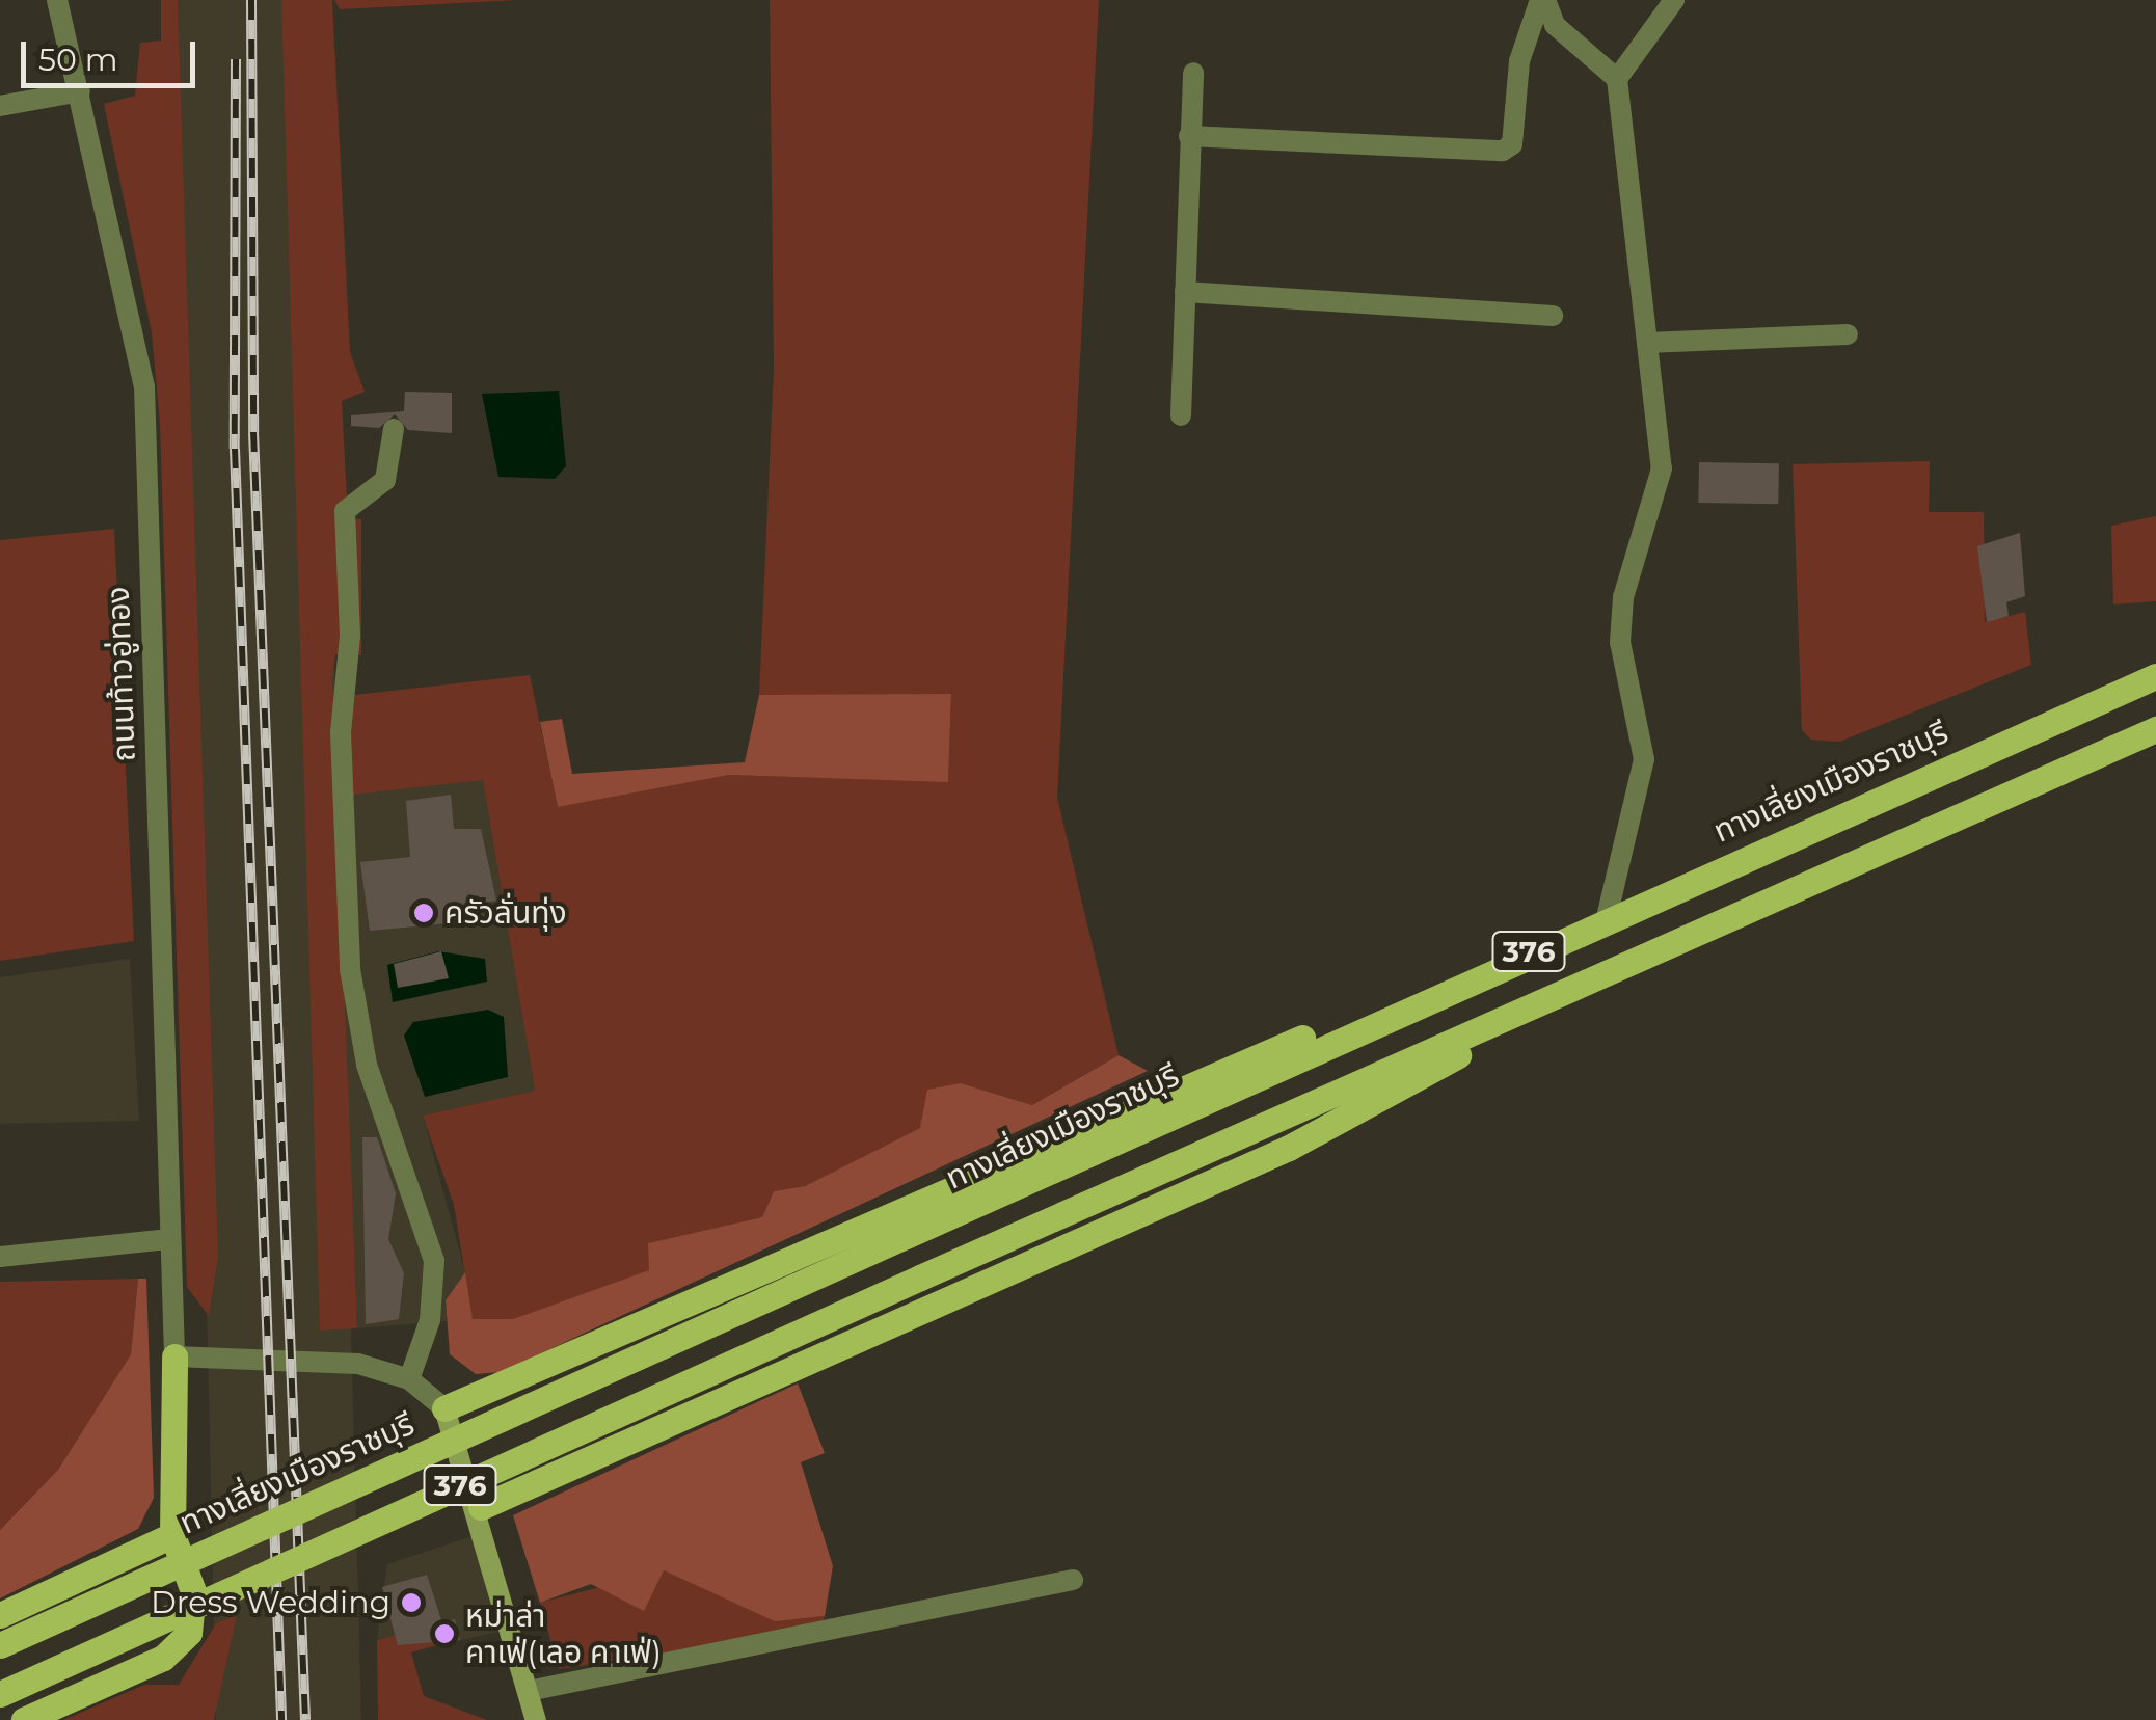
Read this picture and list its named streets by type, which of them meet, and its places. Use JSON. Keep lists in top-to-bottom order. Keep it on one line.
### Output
{"streets":{"main road":["ทางเลี่ยงเมืองราชบุรี","376"],"street":["ถนนท้าวอู่ทอง"]},"places":["ครัวลั่นทุ่ง","Dress Wedding","หม่าล่า คาเฟ่(เลอ คาเฟ่)"],"scale_bar":"50 m"}
